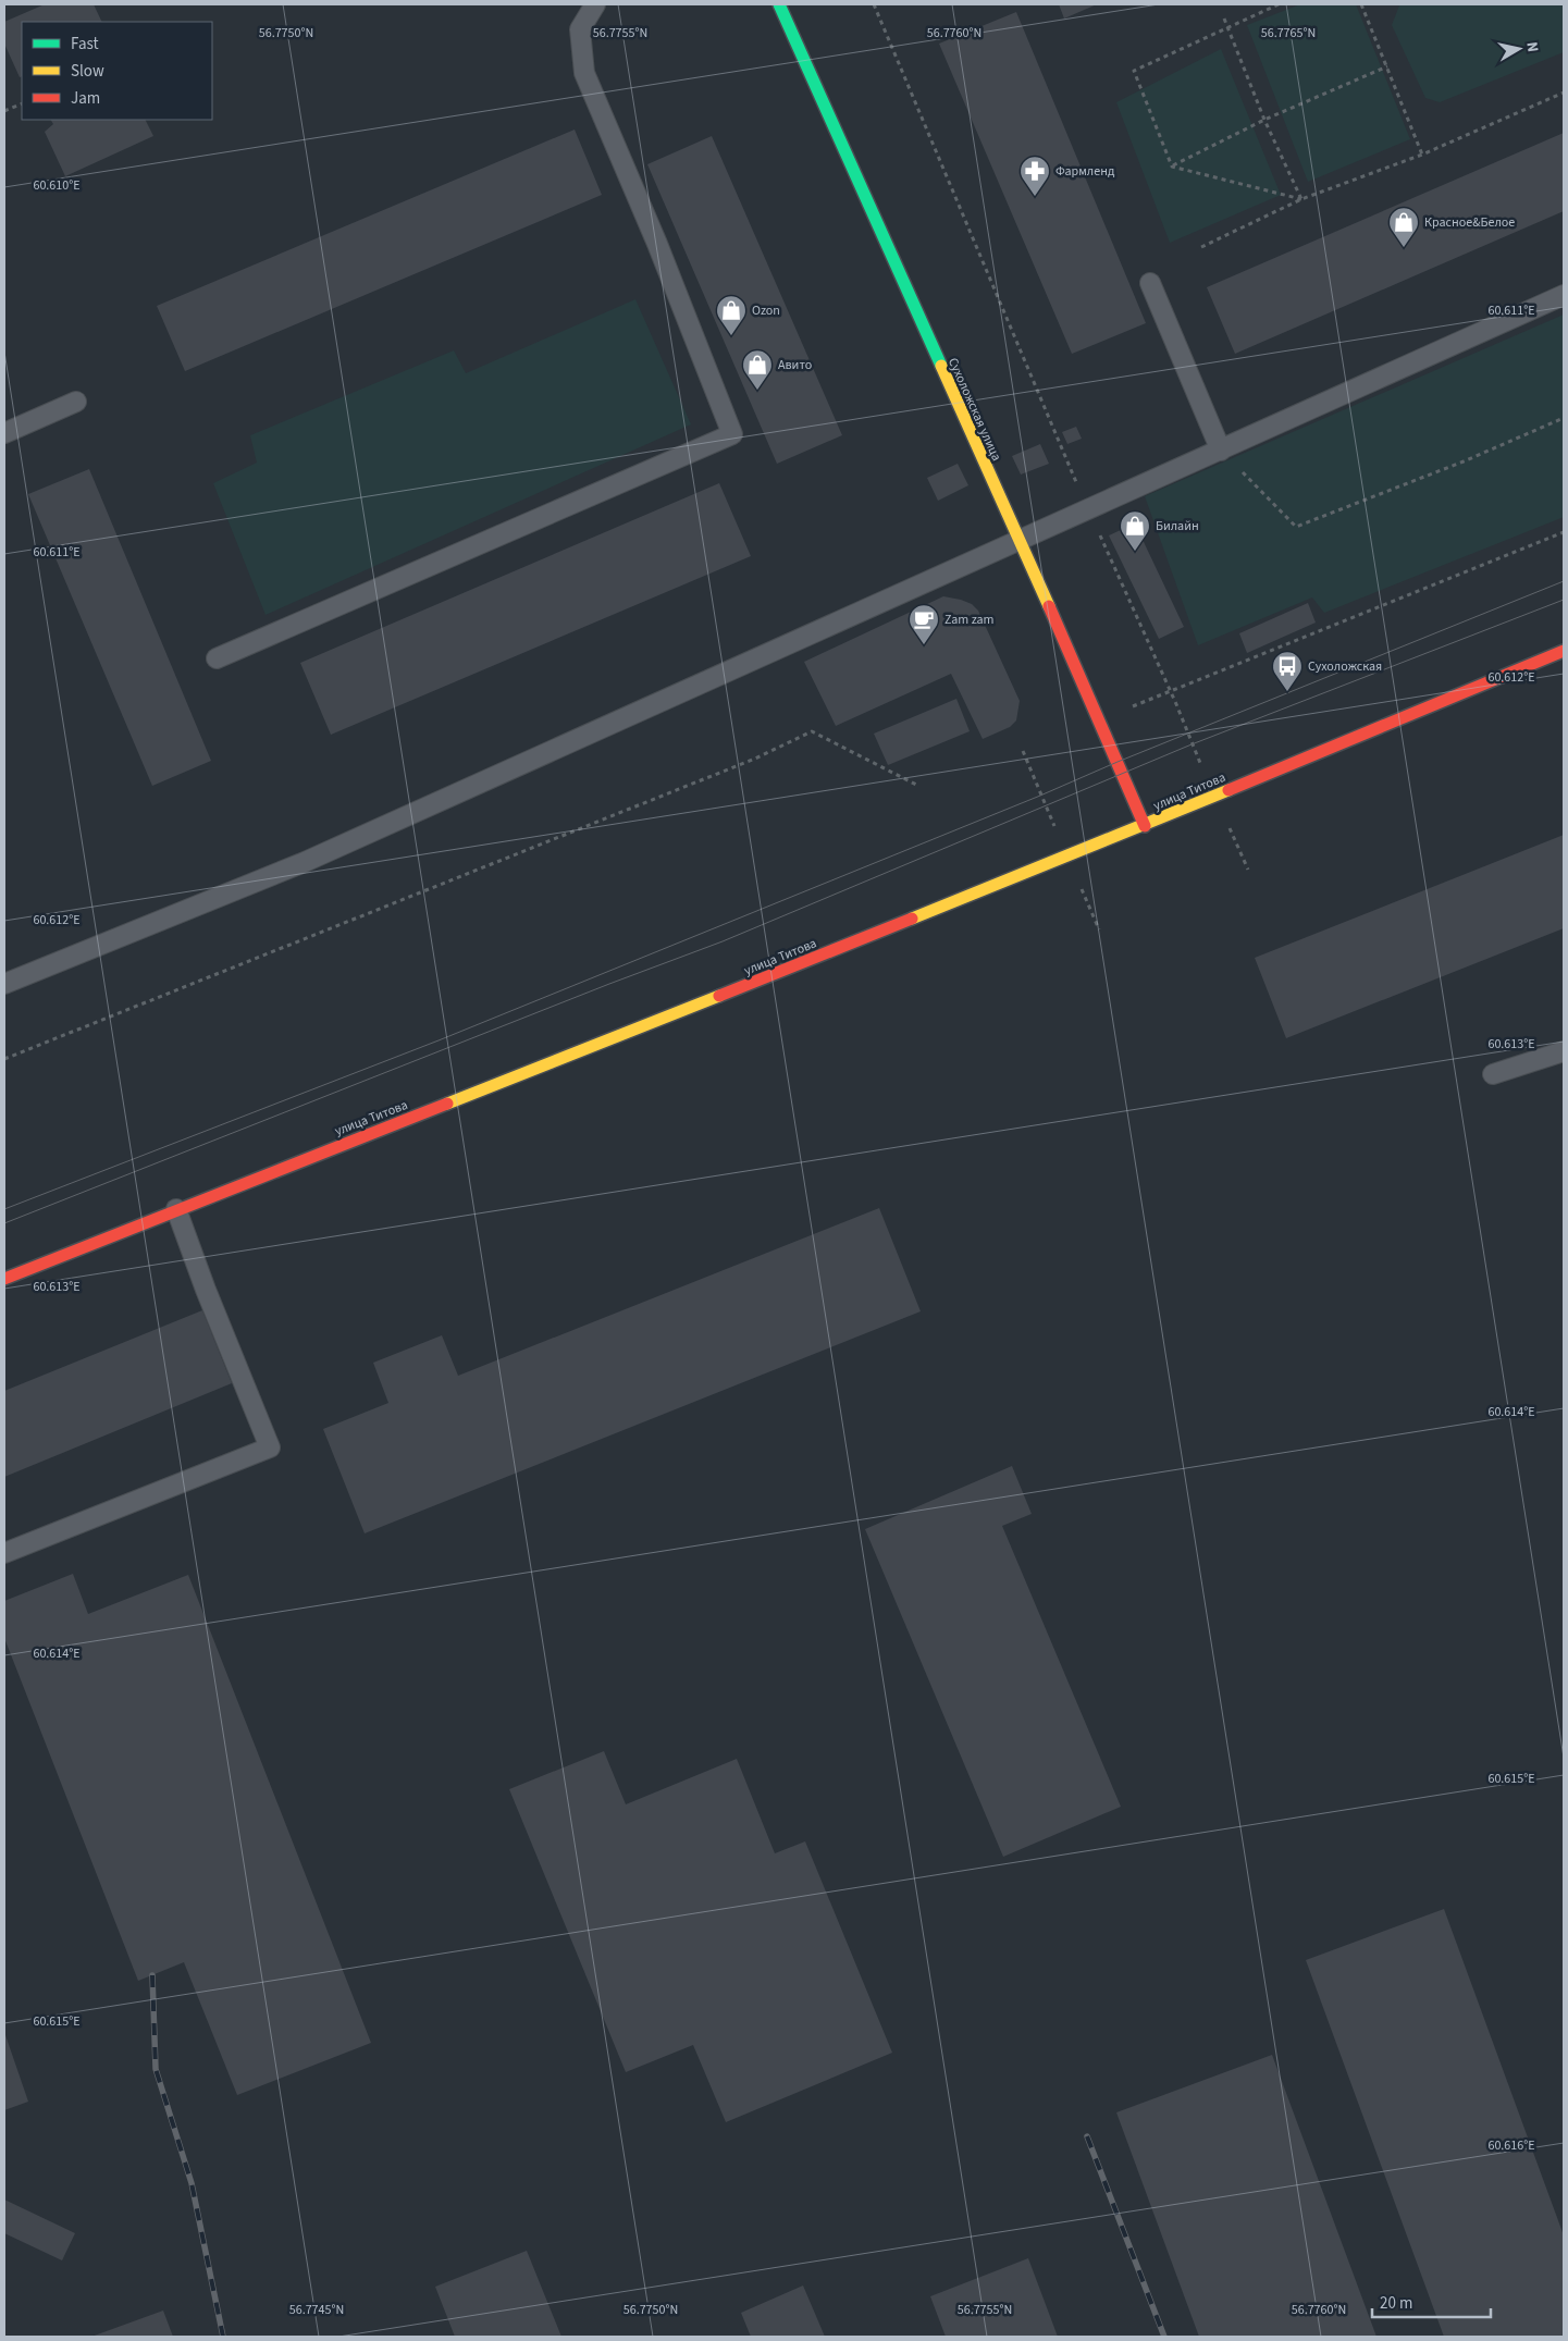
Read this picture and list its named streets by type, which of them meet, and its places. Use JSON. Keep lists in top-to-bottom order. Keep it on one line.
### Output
{"streets":{"main road":["Сухоложская улица","улица Титова"]},"crossings":[["Сухоложская улица","улица Титова"]],"places":{"pharmacy":["Фармленд"],"shop":["Красное&Белое","Ozon","Авито","Билайн"],"cafe":["Zam zam"],"bus stop":["Сухоложская"]},"legend":["Fast","Slow","Jam"],"scale_bar":"20 m","north":"right","coordinates":["56.7750°N","56.7755°N","56.7760°N","56.7765°N","60.610°E","60.611°E","60.612°E","60.613°E","60.614°E","60.615°E","60.616°E","56.7745°N"]}
